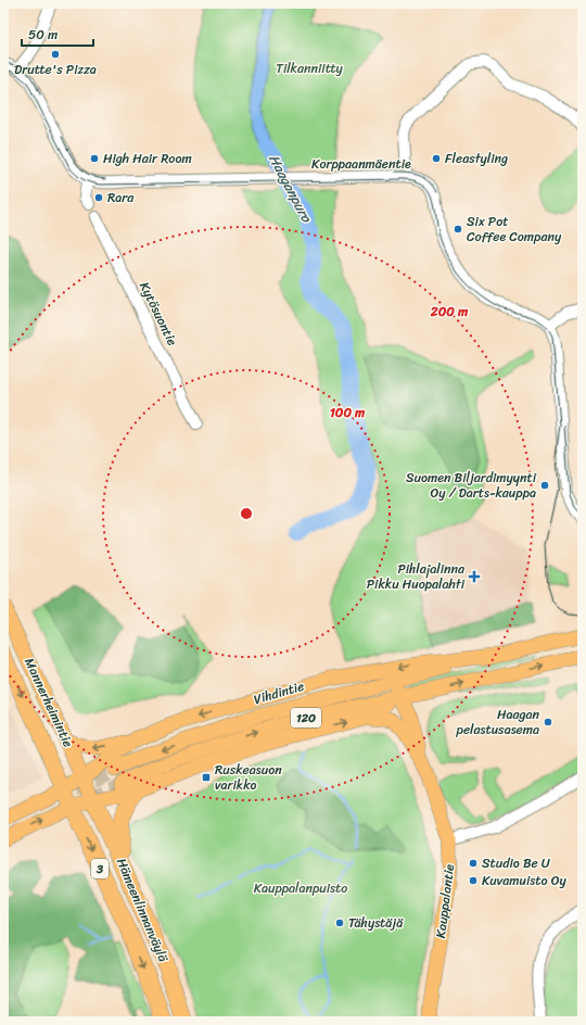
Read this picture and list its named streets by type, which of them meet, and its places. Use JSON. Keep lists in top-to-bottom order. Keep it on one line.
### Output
{"streets":{"highway":["3","Hämeenlinnanväylä"],"main road":["Vihdintie","Mannerheimintie","120","Kauppalantie"],"street":["Korppaanmäentie","Kytösuontie"]},"crossings":[["Vihdintie","Mannerheimintie"],["Vihdintie","Kauppalantie"],["Mannerheimintie","Hämeenlinnanväylä"],["120","Kauppalantie"]],"water":["Haaganpuro"],"parks":["Tilkanniitty","Kauppalanpuisto"],"places":{"other":["Drutte's Pizza","High Hair Room","Fleastyling","Rara","Six Pot Coffee Company","Suomen Biljardimyynti Oy / Darts-kauppa","Haagan pelastusasema","Studio Be U","Kuvamuisto Oy","Tähystäjä"],"health":["Pihlajalinna Pikku Huopalahti"],"transit":["Ruskeasuon varikko"]},"scale_bar":"50 m","rings":["200 m","100 m"]}
